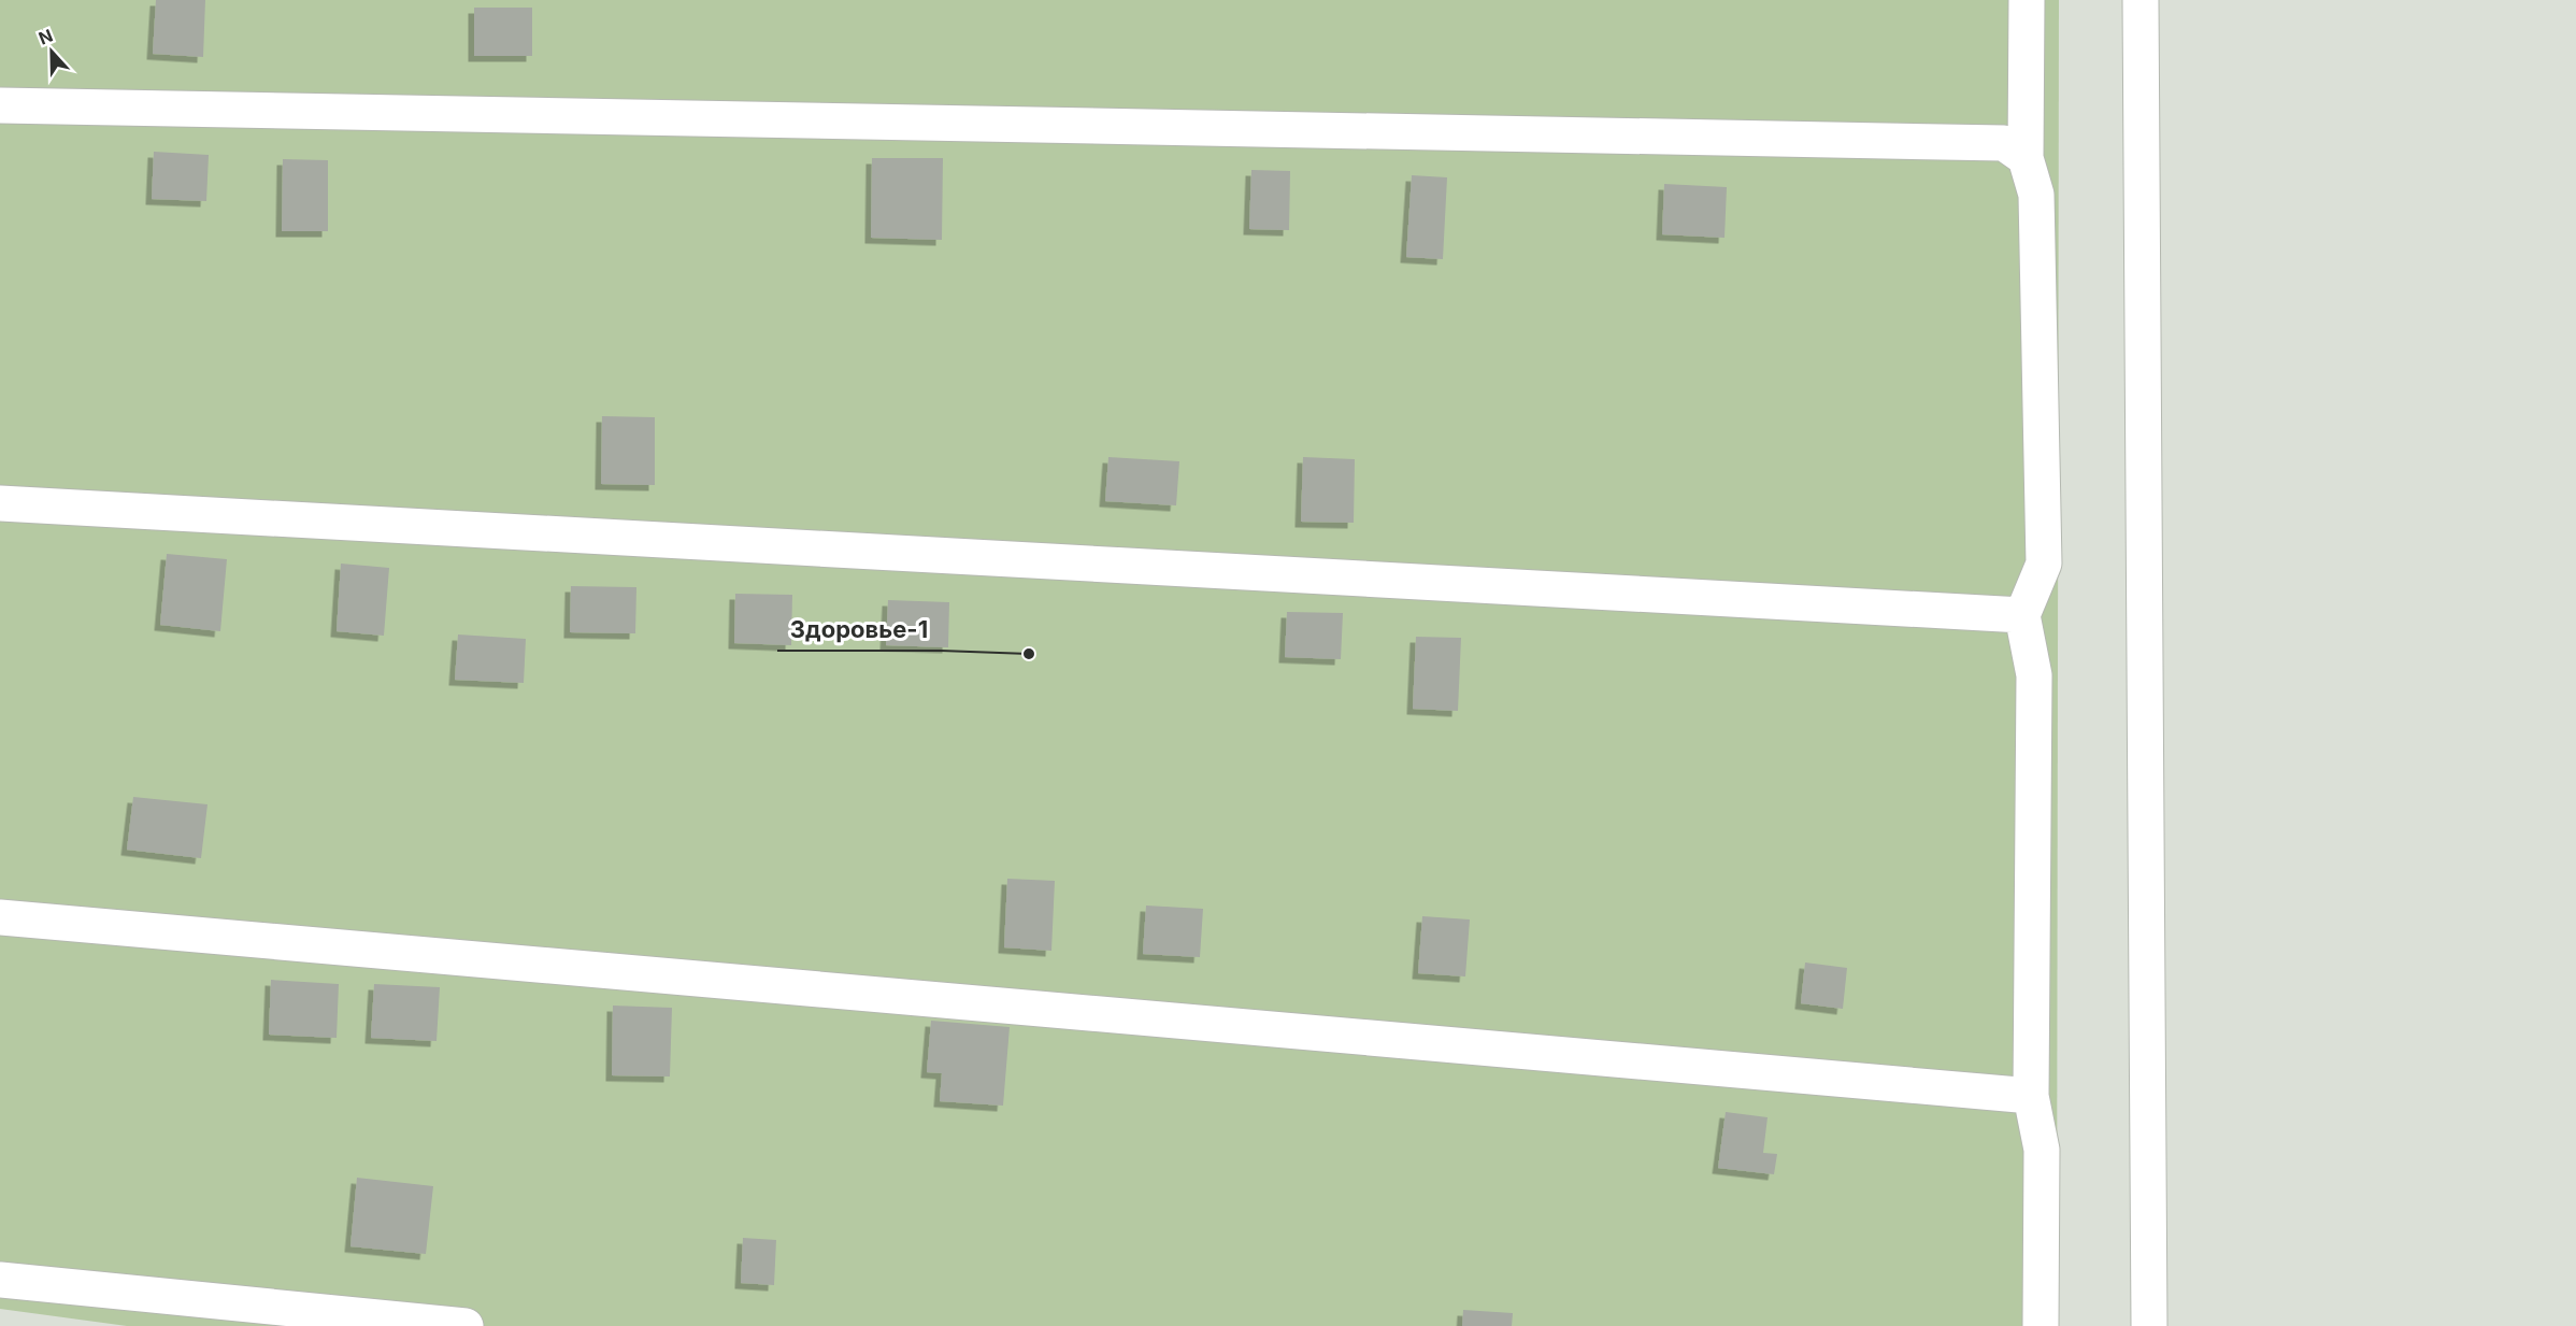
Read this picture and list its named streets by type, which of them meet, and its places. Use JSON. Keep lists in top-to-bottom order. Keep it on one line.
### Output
{"places":["Здоровье-1"],"north":"top"}
